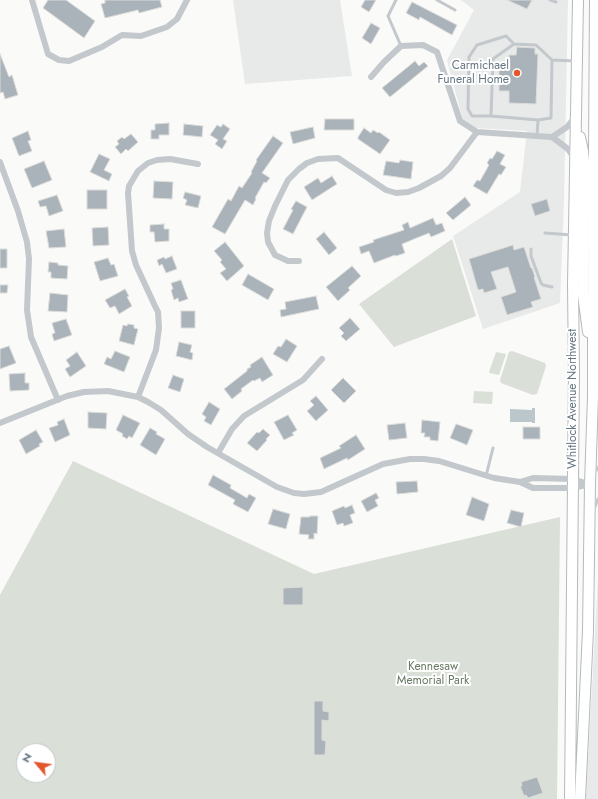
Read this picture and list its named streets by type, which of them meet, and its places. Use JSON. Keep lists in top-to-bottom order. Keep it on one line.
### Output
{"streets":{"highway":["Whitlock Avenue Northwest"]},"parks":["Kennesaw Memorial Park"],"places":["Carmichael Funeral Home"],"north":"top left"}
